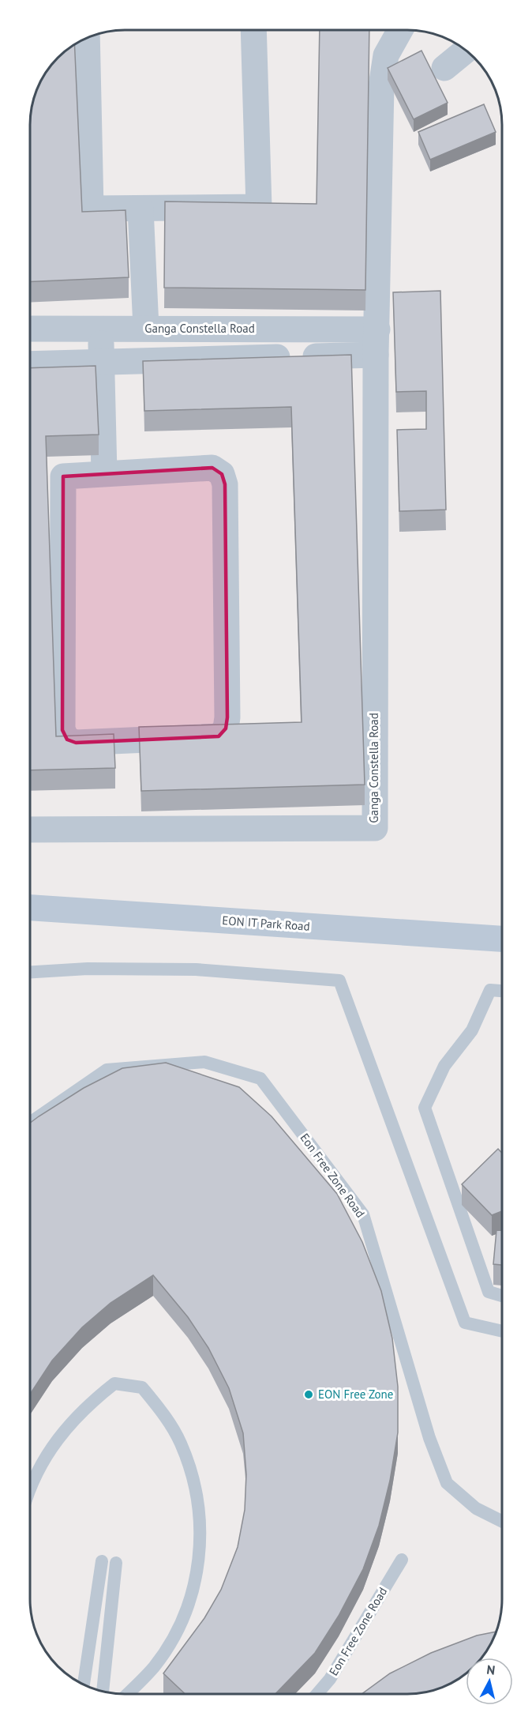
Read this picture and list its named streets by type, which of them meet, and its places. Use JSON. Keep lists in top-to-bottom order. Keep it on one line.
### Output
{"streets":{"street":["Ganga Constella Road","EON IT Park Road"],"lane":["Eon Free Zone Road"]},"places":["EON Free Zone"],"north":"top"}
